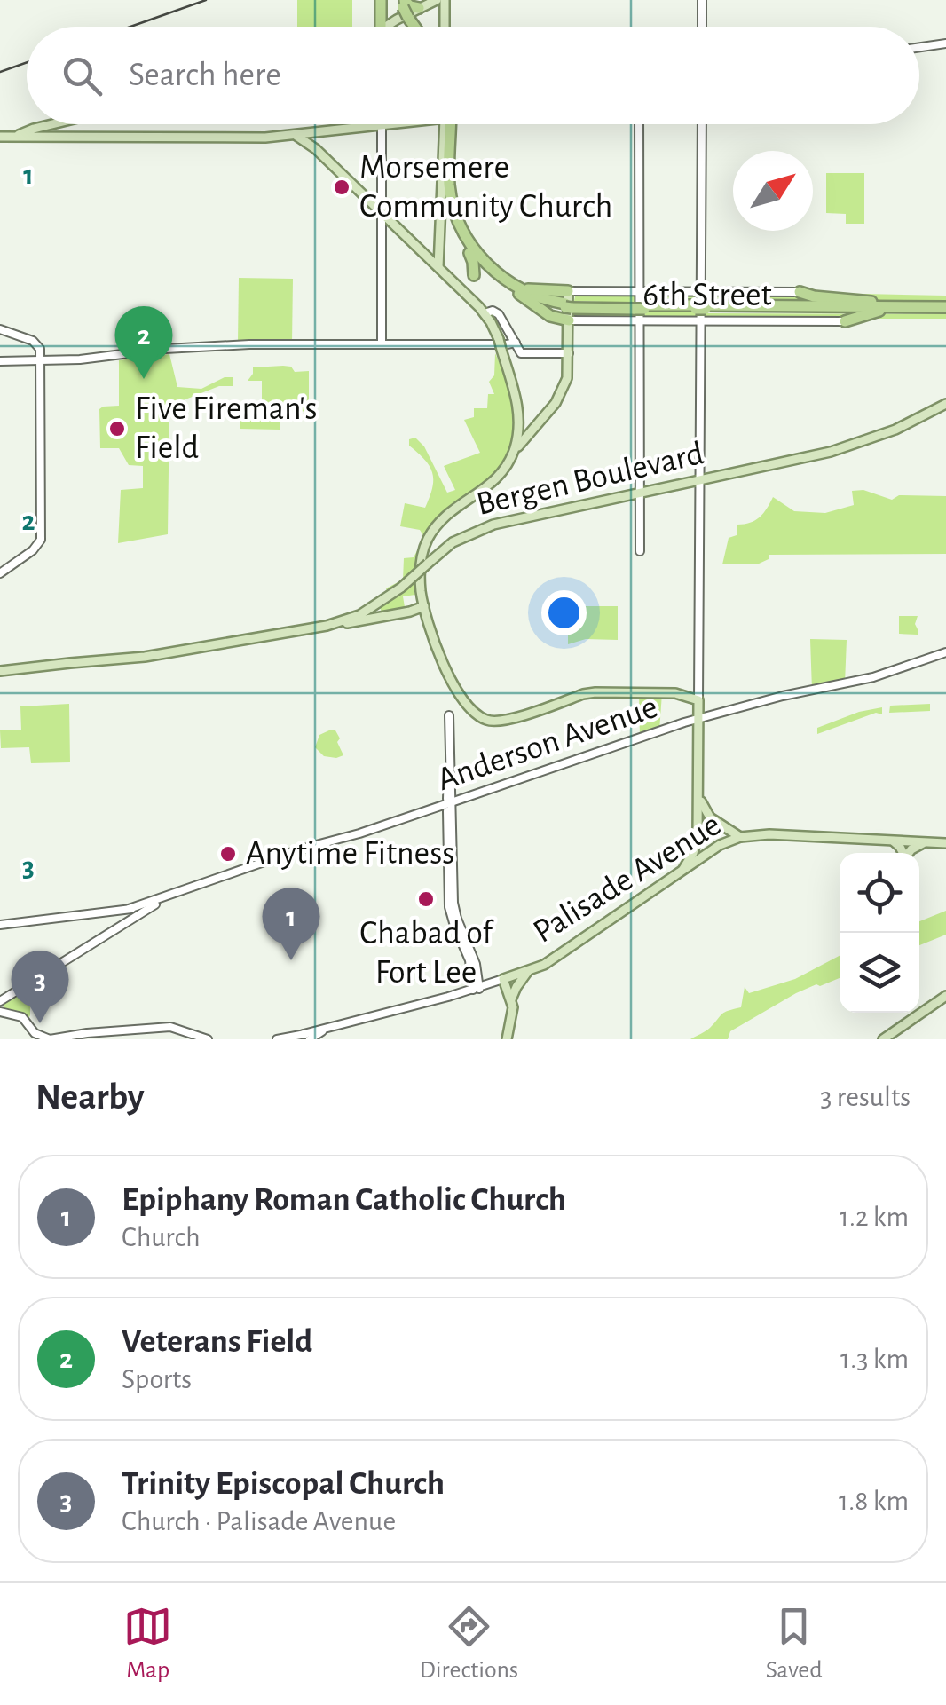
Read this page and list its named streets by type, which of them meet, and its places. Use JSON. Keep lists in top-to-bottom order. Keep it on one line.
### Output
{"streets":{"main road":["6th Street","Bergen Boulevard","Anderson Avenue","Palisade Avenue"]},"places":["Morsemere Community Church","Five Fireman's Field","Anytime Fitness","Chabad of Fort Lee"],"north":"top right","page":{"search":"Search here","pins":["2","1","3"],"heading":["Nearby","3 results"],"list":[{"mark":"1","name":"Epiphany Roman Catholic Church","note":"Church","value":"1.2 km"},{"mark":"2","name":"Veterans Field","note":"Sports","value":"1.3 km"},{"mark":"3","name":"Trinity Episcopal Church","note":"Church · Palisade Avenue","value":"1.8 km"}],"nav":["Map","Directions","Saved"]},"grid":{"rows":["1","2","3"]}}
